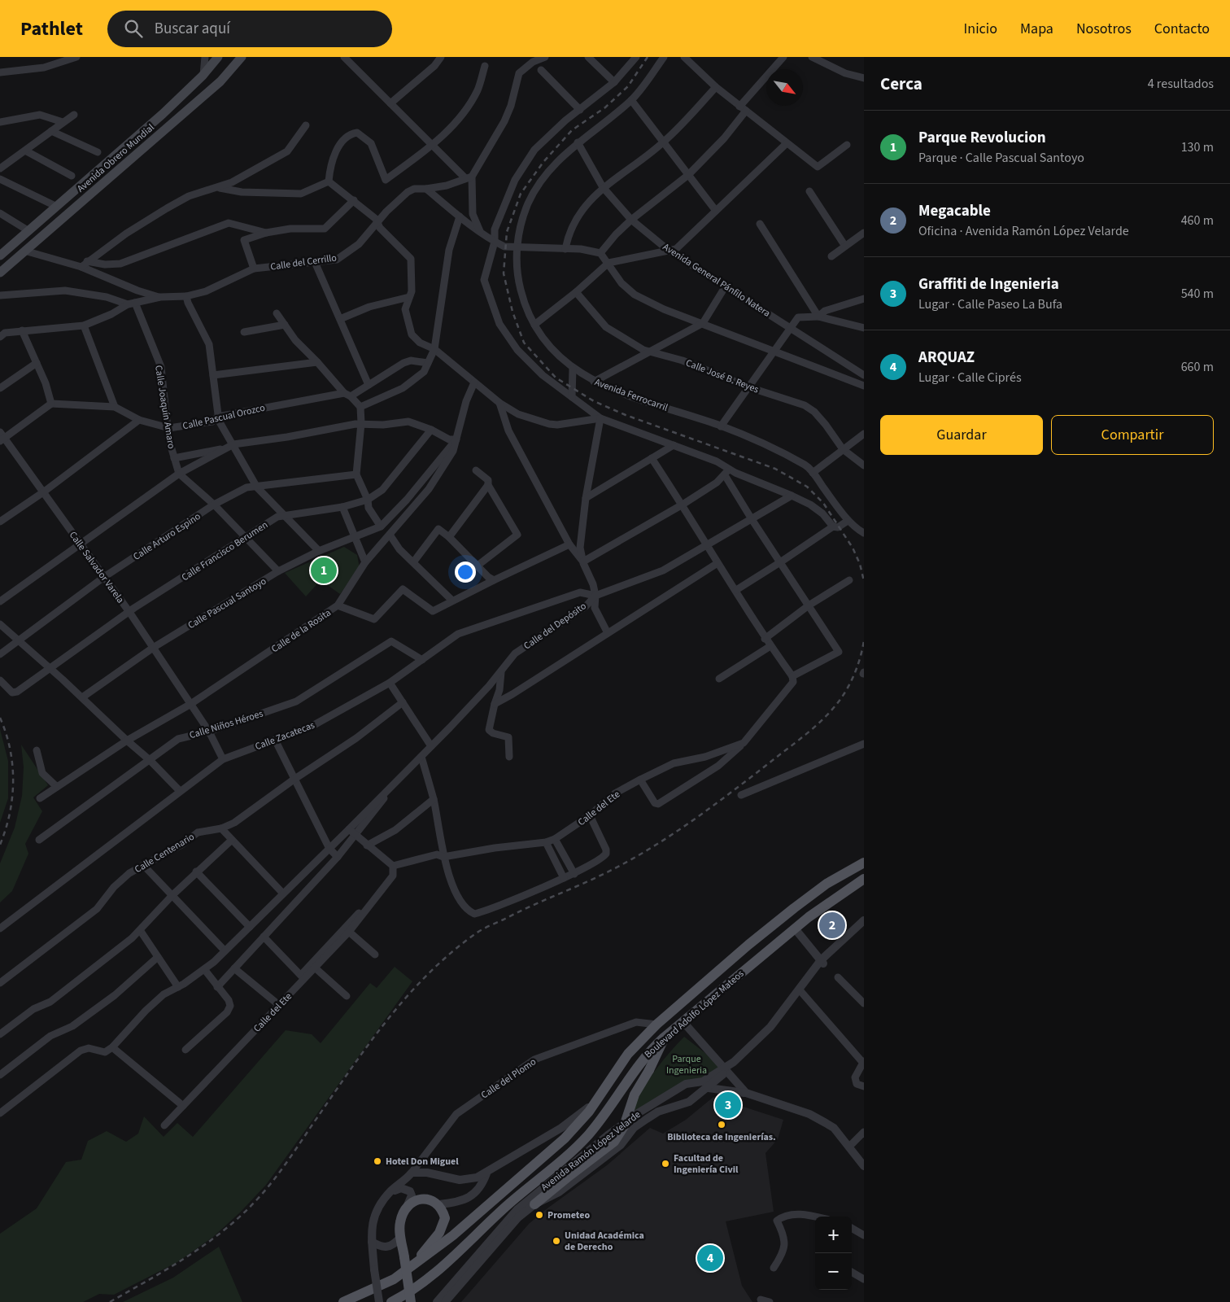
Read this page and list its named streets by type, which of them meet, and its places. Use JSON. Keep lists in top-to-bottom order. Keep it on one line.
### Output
{"streets":{"main road":["Avenida Obrero Mundial","Boulevard Adolfo López Mateos"],"street":["Calle del Cerrillo","Avenida General Pánfilo Natera","Calle José B. Reyes","Avenida Ferrocarril","Calle Joaquín Amaro","Calle Pascual Orozco","Calle Arturo Espino","Calle Francisco Berumen","Calle Salvador Varela","Calle Pascual Santoyo","Calle del Depósito","Calle de la Rosita","Calle Niños Héroes","Calle Zacatecas","Calle del Ete","Calle Centenario","Calle del Plomo","Avenida Ramón López Velarde"]},"crossings":[["Avenida Obrero Mundial","Calle del Cerrillo"],["Calle del Cerrillo","Calle Joaquín Amaro"],["Avenida General Pánfilo Natera","Avenida Ferrocarril"],["Calle Joaquín Amaro","Calle Pascual Orozco"],["Calle Arturo Espino","Calle Salvador Varela"],["Calle Francisco Berumen","Calle Salvador Varela"],["Calle Salvador Varela","Calle Pascual Santoyo"],["Calle Salvador Varela","Calle de la Rosita"],["Calle Salvador Varela","Calle Niños Héroes"],["Calle Salvador Varela","Calle Zacatecas"],["Calle del Depósito","Calle Zacatecas"],["Calle Niños Héroes","Calle Zacatecas"],["Boulevard Adolfo López Mateos","Calle del Plomo"]],"parks":["Parque Ingenieria"],"places":["Biblioteca de Ingenierías.","Hotel Don Miguel","Facultad de Ingeniería Civil","Prometeo","Unidad Académica de Derecho"],"north":"bottom right","page":{"header":"Pathlet","search":"Buscar aquí","nav":["Inicio","Mapa","Nosotros","Contacto"],"heading":["Cerca","4 resultados"],"list":[{"mark":"1","name":"Parque Revolucion","note":"Parque · Calle Pascual Santoyo","value":"130 m"},{"mark":"2","name":"Megacable","note":"Oficina · Avenida Ramón López Velarde","value":"460 m"},{"mark":"3","name":"Graffiti de Ingenieria","note":"Lugar · Calle Paseo La Bufa","value":"540 m"},{"mark":"4","name":"ARQUAZ","note":"Lugar · Calle Ciprés","value":"660 m"}],"buttons":["Guardar","Compartir"],"pins":["1","2","3","4"],"map_buttons":["+","−"]}}
